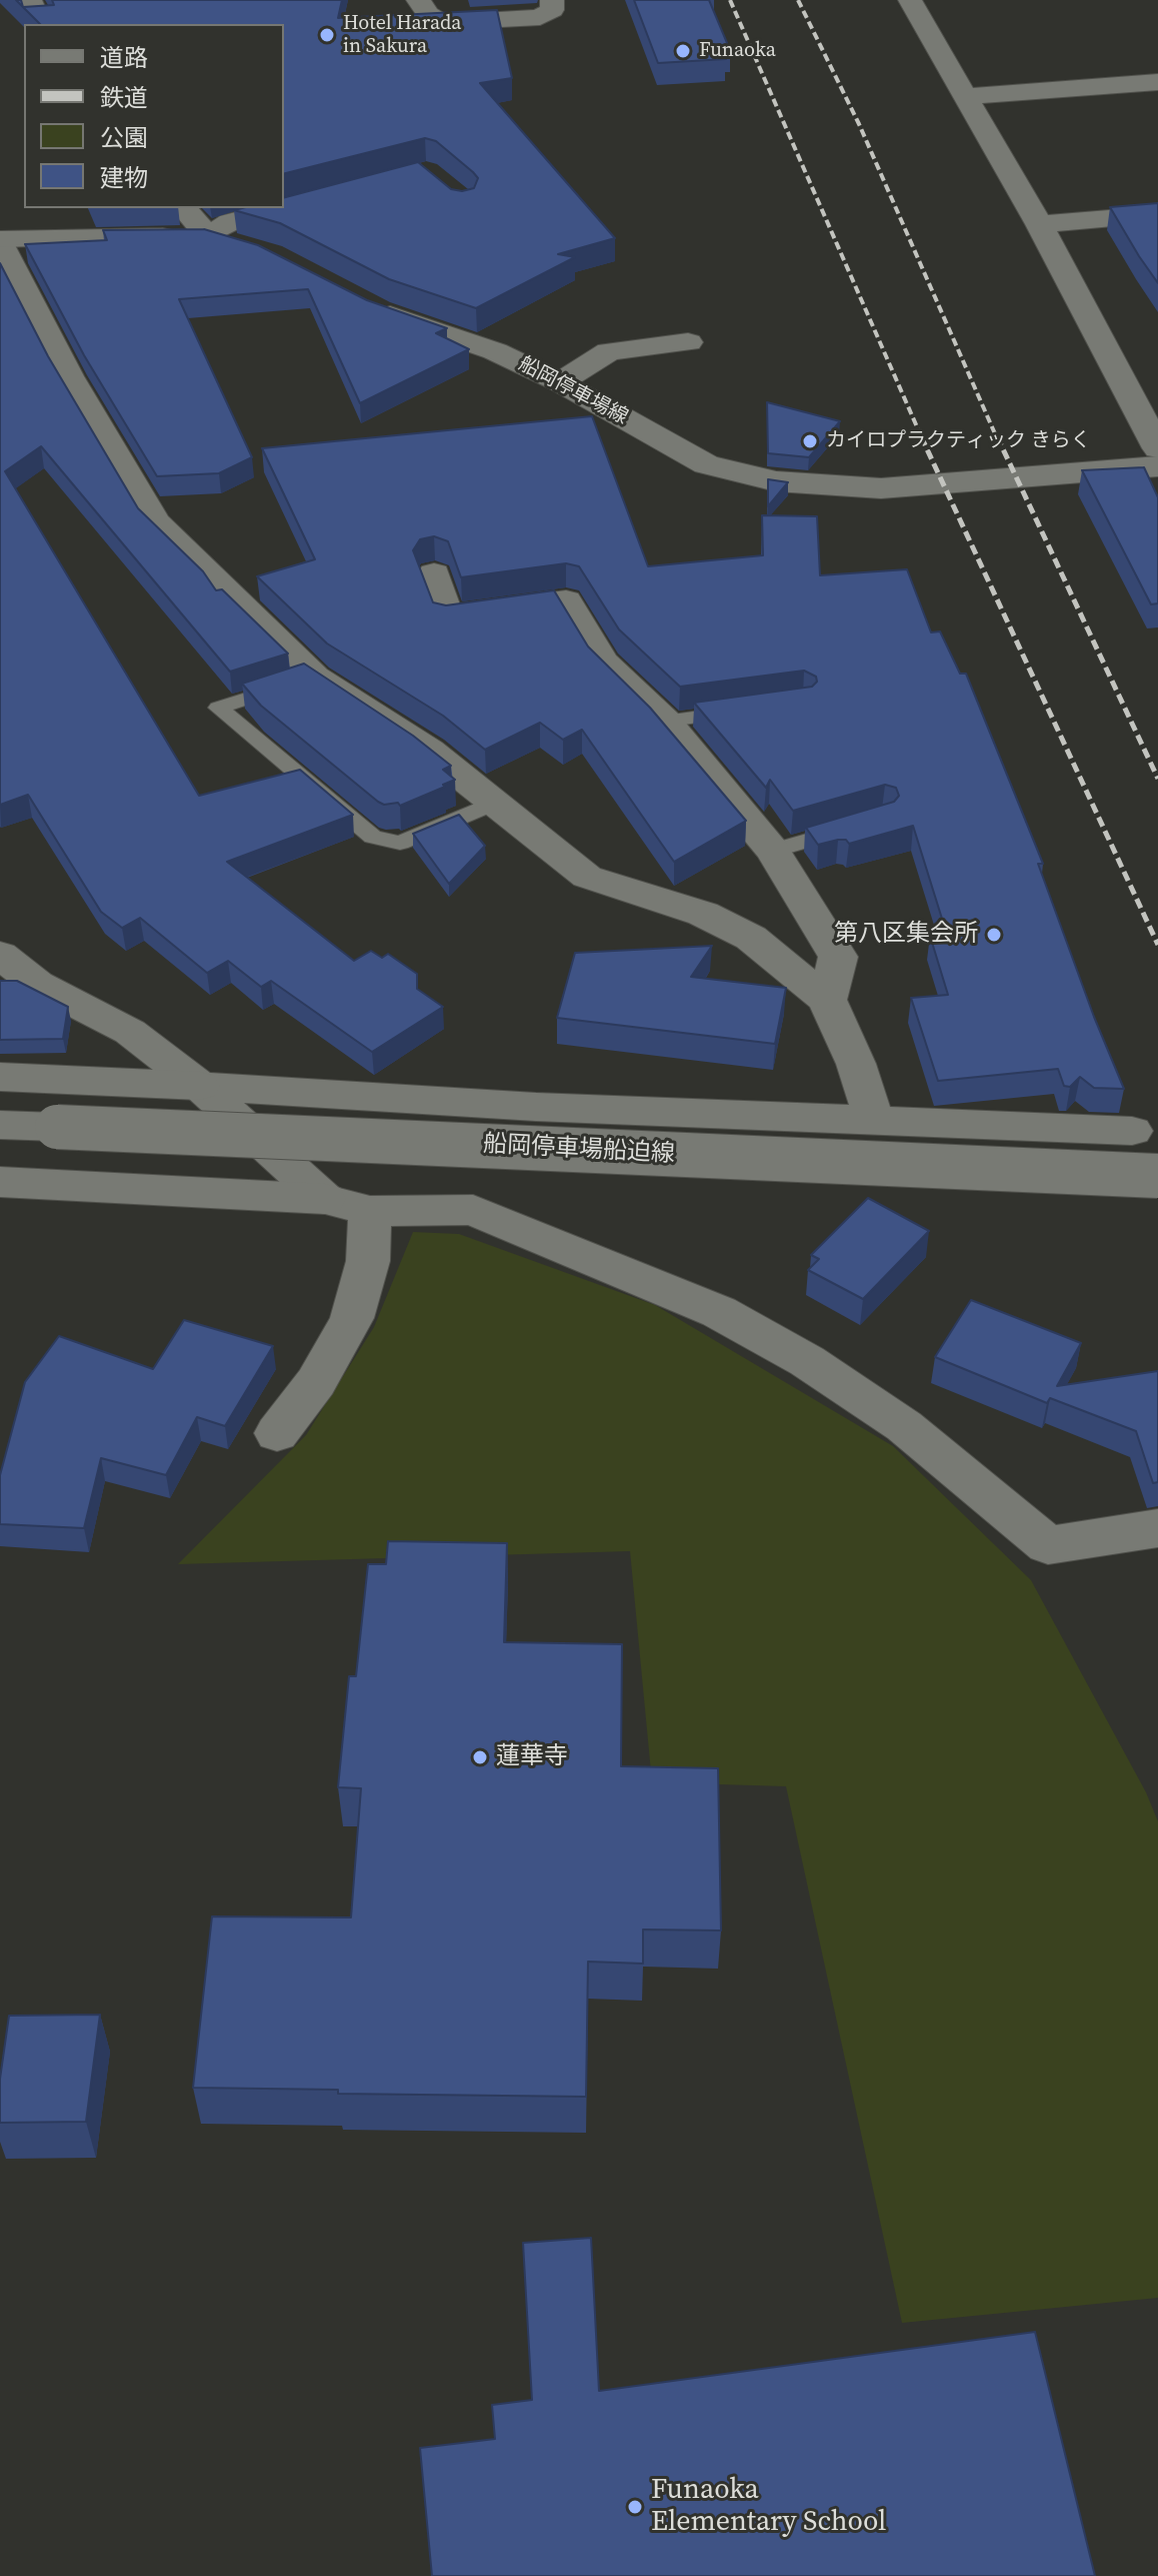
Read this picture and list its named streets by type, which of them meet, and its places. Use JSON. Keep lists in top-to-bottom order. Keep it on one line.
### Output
{"streets":{"street":["船岡停車場線","船岡停車場船迫線"]},"places":["Hotel Harada in Sakura","Funaoka","カイロプラクティック きらく","第八区集会所","蓮華寺","Funaoka Elementary School"],"legend":["道路","鉄道","公園","建物"]}
